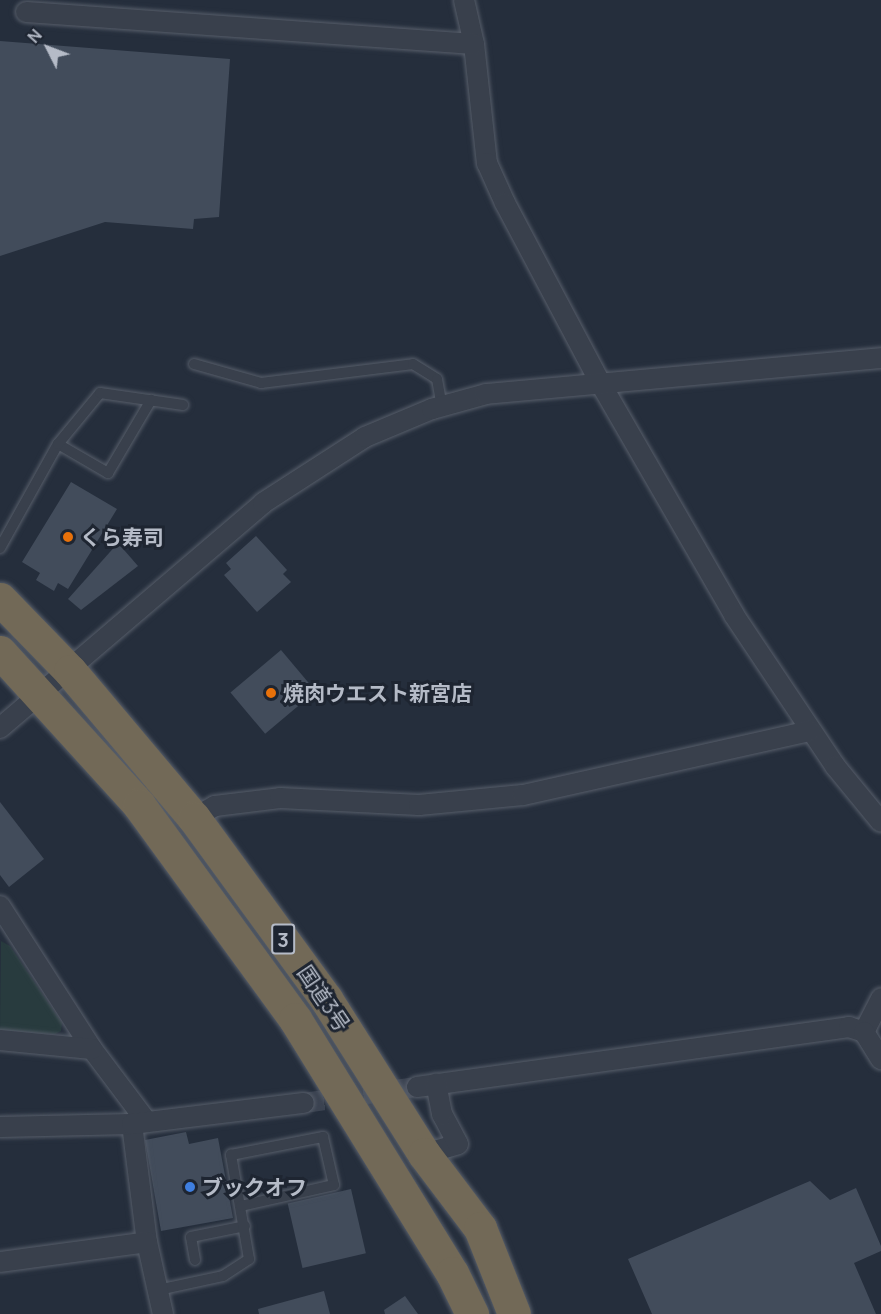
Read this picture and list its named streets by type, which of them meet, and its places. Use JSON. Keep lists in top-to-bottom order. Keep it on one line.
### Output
{"streets":{"highway":["3","国道3号"]},"places":["くら寿司","焼肉ウエスト新宮店","ブックオフ"],"north":"top left"}
